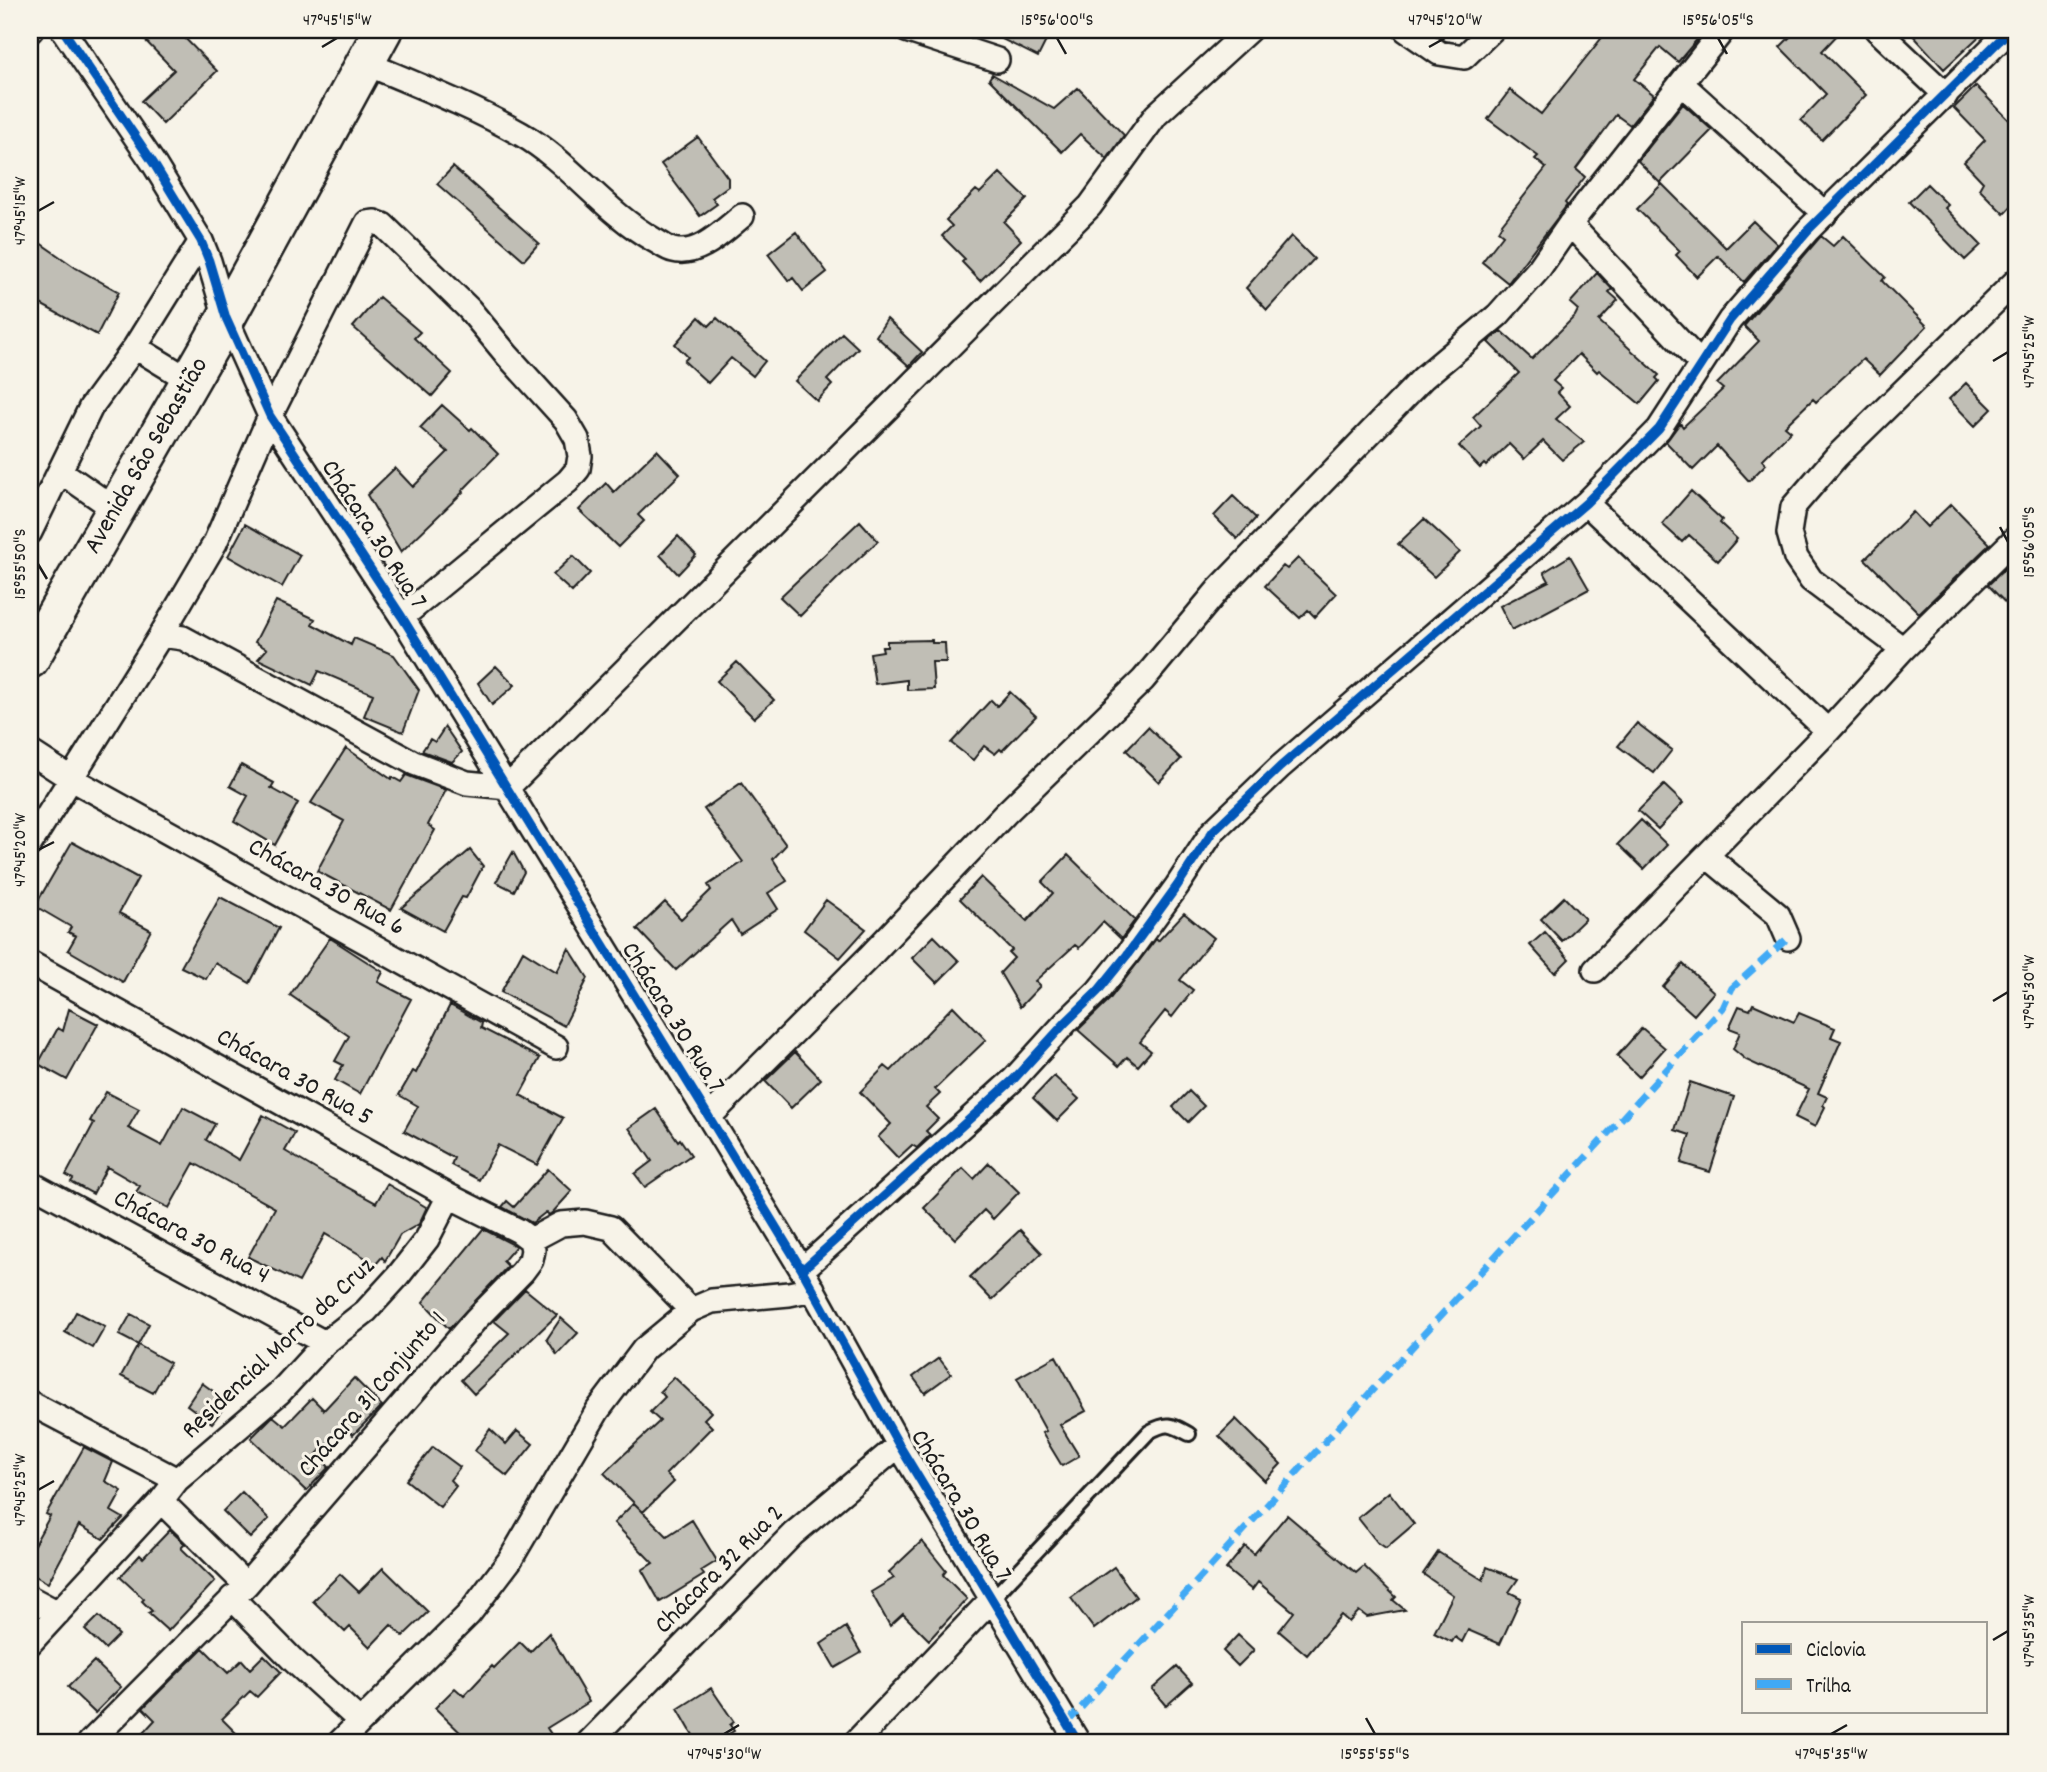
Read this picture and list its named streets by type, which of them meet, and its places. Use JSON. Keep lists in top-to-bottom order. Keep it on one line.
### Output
{"streets":{"main road":["Avenida São Sebastião"],"street":["Chácara 30 Rua 7","Chácara 30 Rua 6","Chácara 30 Rua 5","Chácara 30 Rua 4","Residencial Morro da Cruz","Chácara 31 Conjunto 1","Chácara 32 Rua 2"]},"crossings":[["Avenida São Sebastião","Chácara 30 Rua 7"],["Chácara 30 Rua 7","Chácara 32 Rua 2"],["Chácara 30 Rua 5","Residencial Morro da Cruz"],["Chácara 30 Rua 5","Chácara 31 Conjunto 1"],["Chácara 30 Rua 4","Residencial Morro da Cruz"]],"legend":["Ciclovia","Trilha"],"coordinates":["47°45'15\"W","15°56'00\"S","47°45'20\"W","15°56'05\"S","47°45'25\"W","15°55'50\"S","47°45'30\"W","47°45'35\"W","15°55'55\"S"]}
